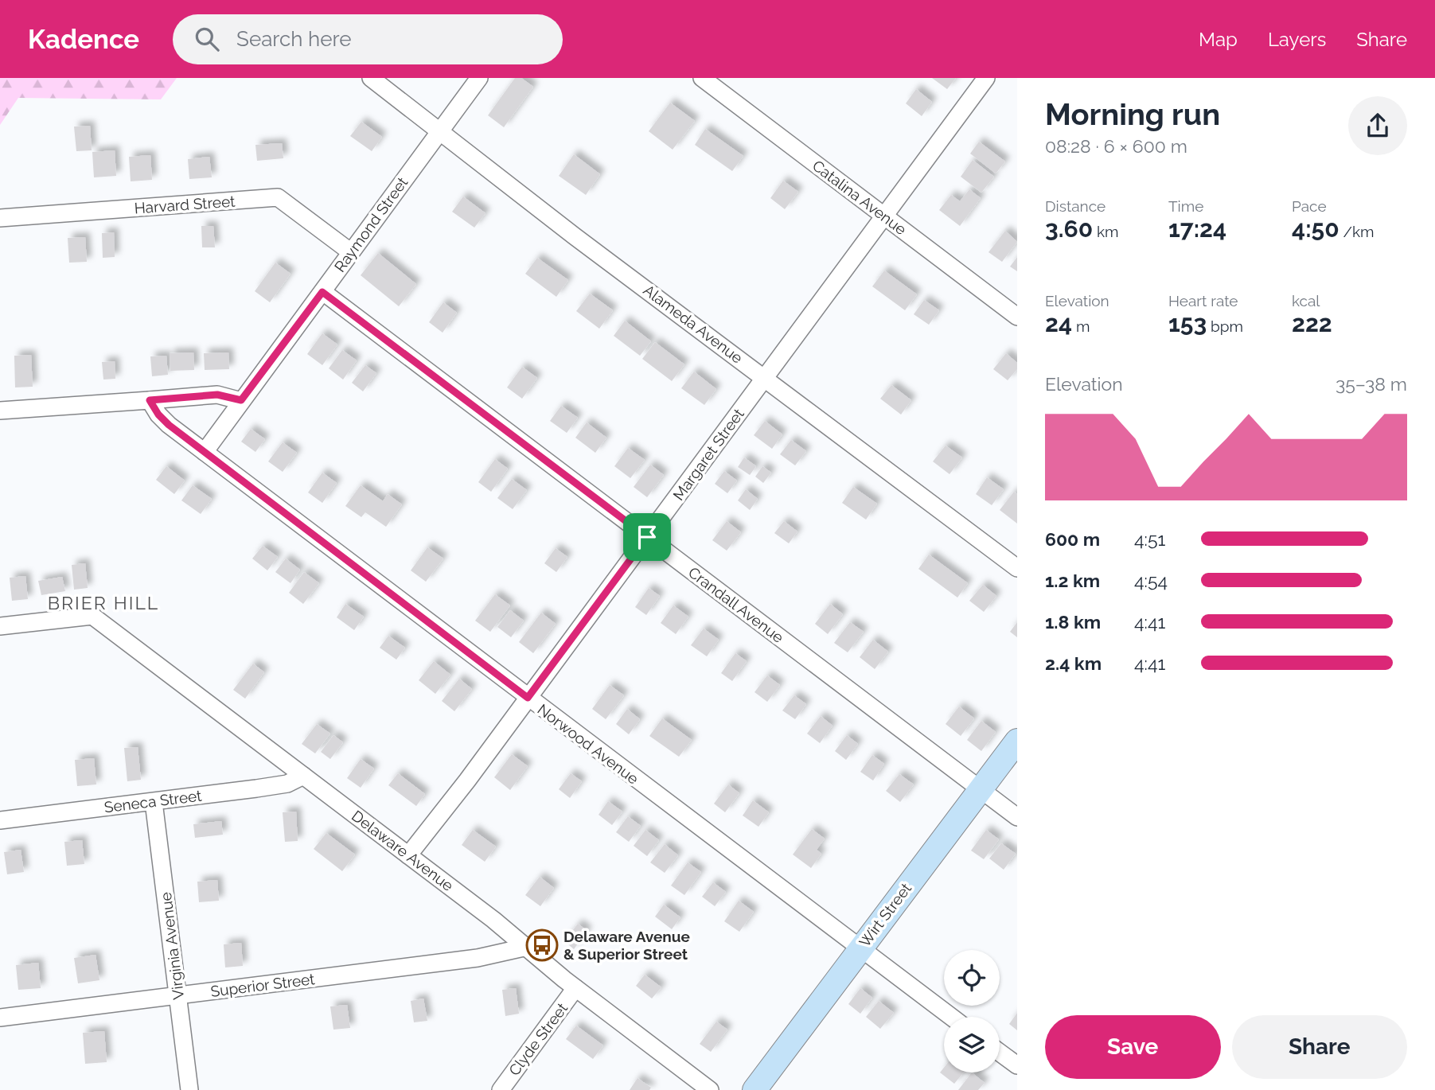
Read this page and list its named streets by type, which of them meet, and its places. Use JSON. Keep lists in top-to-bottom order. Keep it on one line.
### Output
{"streets":{"main road":["Wirt Street"],"street":["Catalina Avenue","Harvard Street","Raymond Street","Alameda Avenue","Margaret Street","Crandall Avenue","Norwood Avenue","Seneca Street","Delaware Avenue","Virginia Avenue","Superior Street","Clyde Street"]},"crossings":[["Catalina Avenue","Margaret Street"],["Harvard Street","Raymond Street"],["Raymond Street","Alameda Avenue"],["Raymond Street","Crandall Avenue"],["Raymond Street","Norwood Avenue"],["Alameda Avenue","Margaret Street"],["Margaret Street","Crandall Avenue"],["Margaret Street","Norwood Avenue"],["Margaret Street","Delaware Avenue"],["Crandall Avenue","Wirt Street"],["Norwood Avenue","Wirt Street"],["Seneca Street","Delaware Avenue"],["Seneca Street","Virginia Avenue"],["Delaware Avenue","Superior Street"],["Delaware Avenue","Clyde Street"],["Virginia Avenue","Superior Street"]],"districts":["BRIER HILL"],"places":{"bus stop":["Delaware Avenue & Superior Street"]},"page":{"header":"Kadence","search":"Search here","nav":["Map","Layers","Share"],"heading":["Morning run","08:28 · 6 × 600 m"],"stats":[["Distance","3.60 km"],["Time","17:24"],["Pace","4:50 /km"],["Elevation","24 m"],["Heart rate","153 bpm"],["kcal","222"]],"chart":["Elevation","35–38 m"],"list":[{"name":"600 m","note":"4:51"},{"name":"1.2 km","note":"4:54"},{"name":"1.8 km","note":"4:41"},{"name":"2.4 km","note":"4:41"}],"buttons":["Save","Share"]}}
